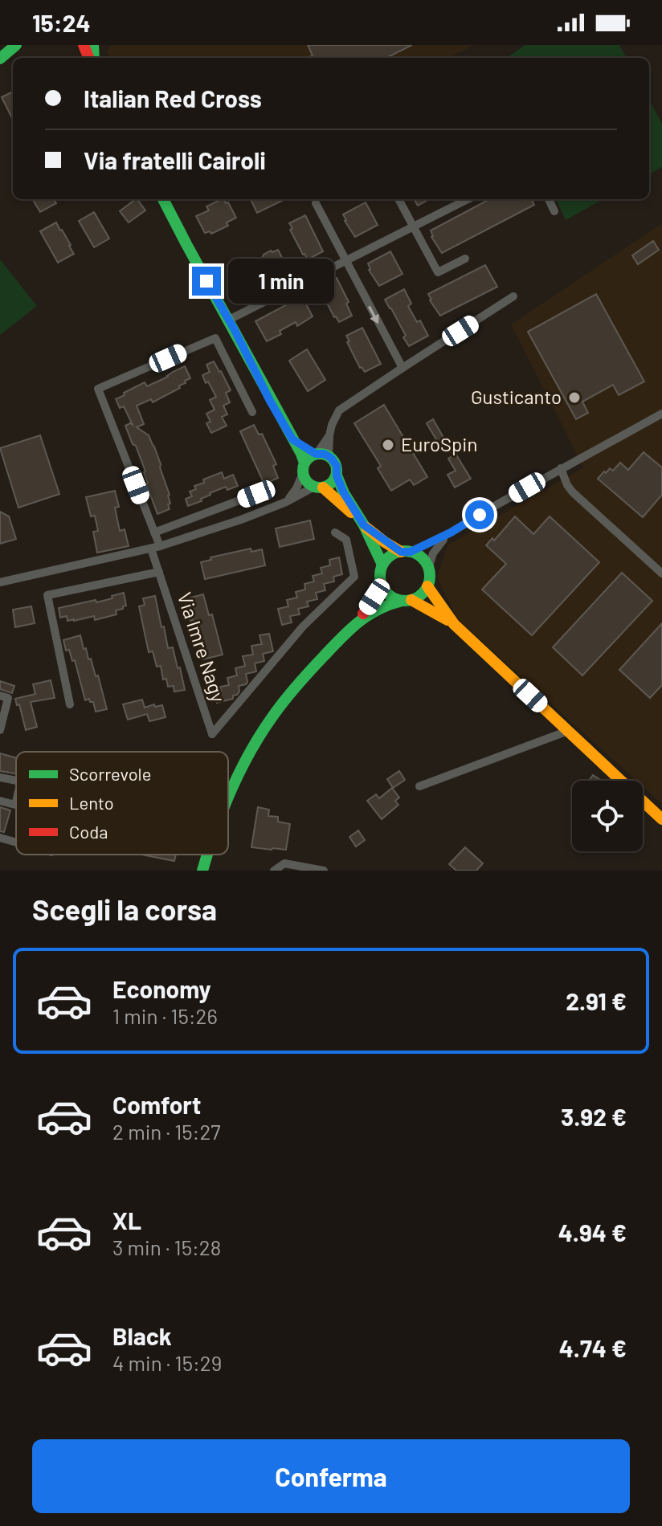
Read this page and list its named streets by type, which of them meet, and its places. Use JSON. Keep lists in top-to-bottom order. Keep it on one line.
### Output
{"streets":{"street":["Via Imre Nagy"]},"places":["Gusticanto","EuroSpin"],"legend":["Scorrevole","Lento","Coda"],"page":{"status":"15:24","banner":["Italian Red Cross","Via fratelli Cairoli"],"bubble":"1 min","heading":"Scegli la corsa","list":[{"name":"Economy","note":"1 min · 15:26","value":"2.91 €"},{"name":"Comfort","note":"2 min · 15:27","value":"3.92 €"},{"name":"XL","note":"3 min · 15:28","value":"4.94 €"},{"name":"Black","note":"4 min · 15:29","value":"4.74 €"}],"buttons":"Conferma"}}
